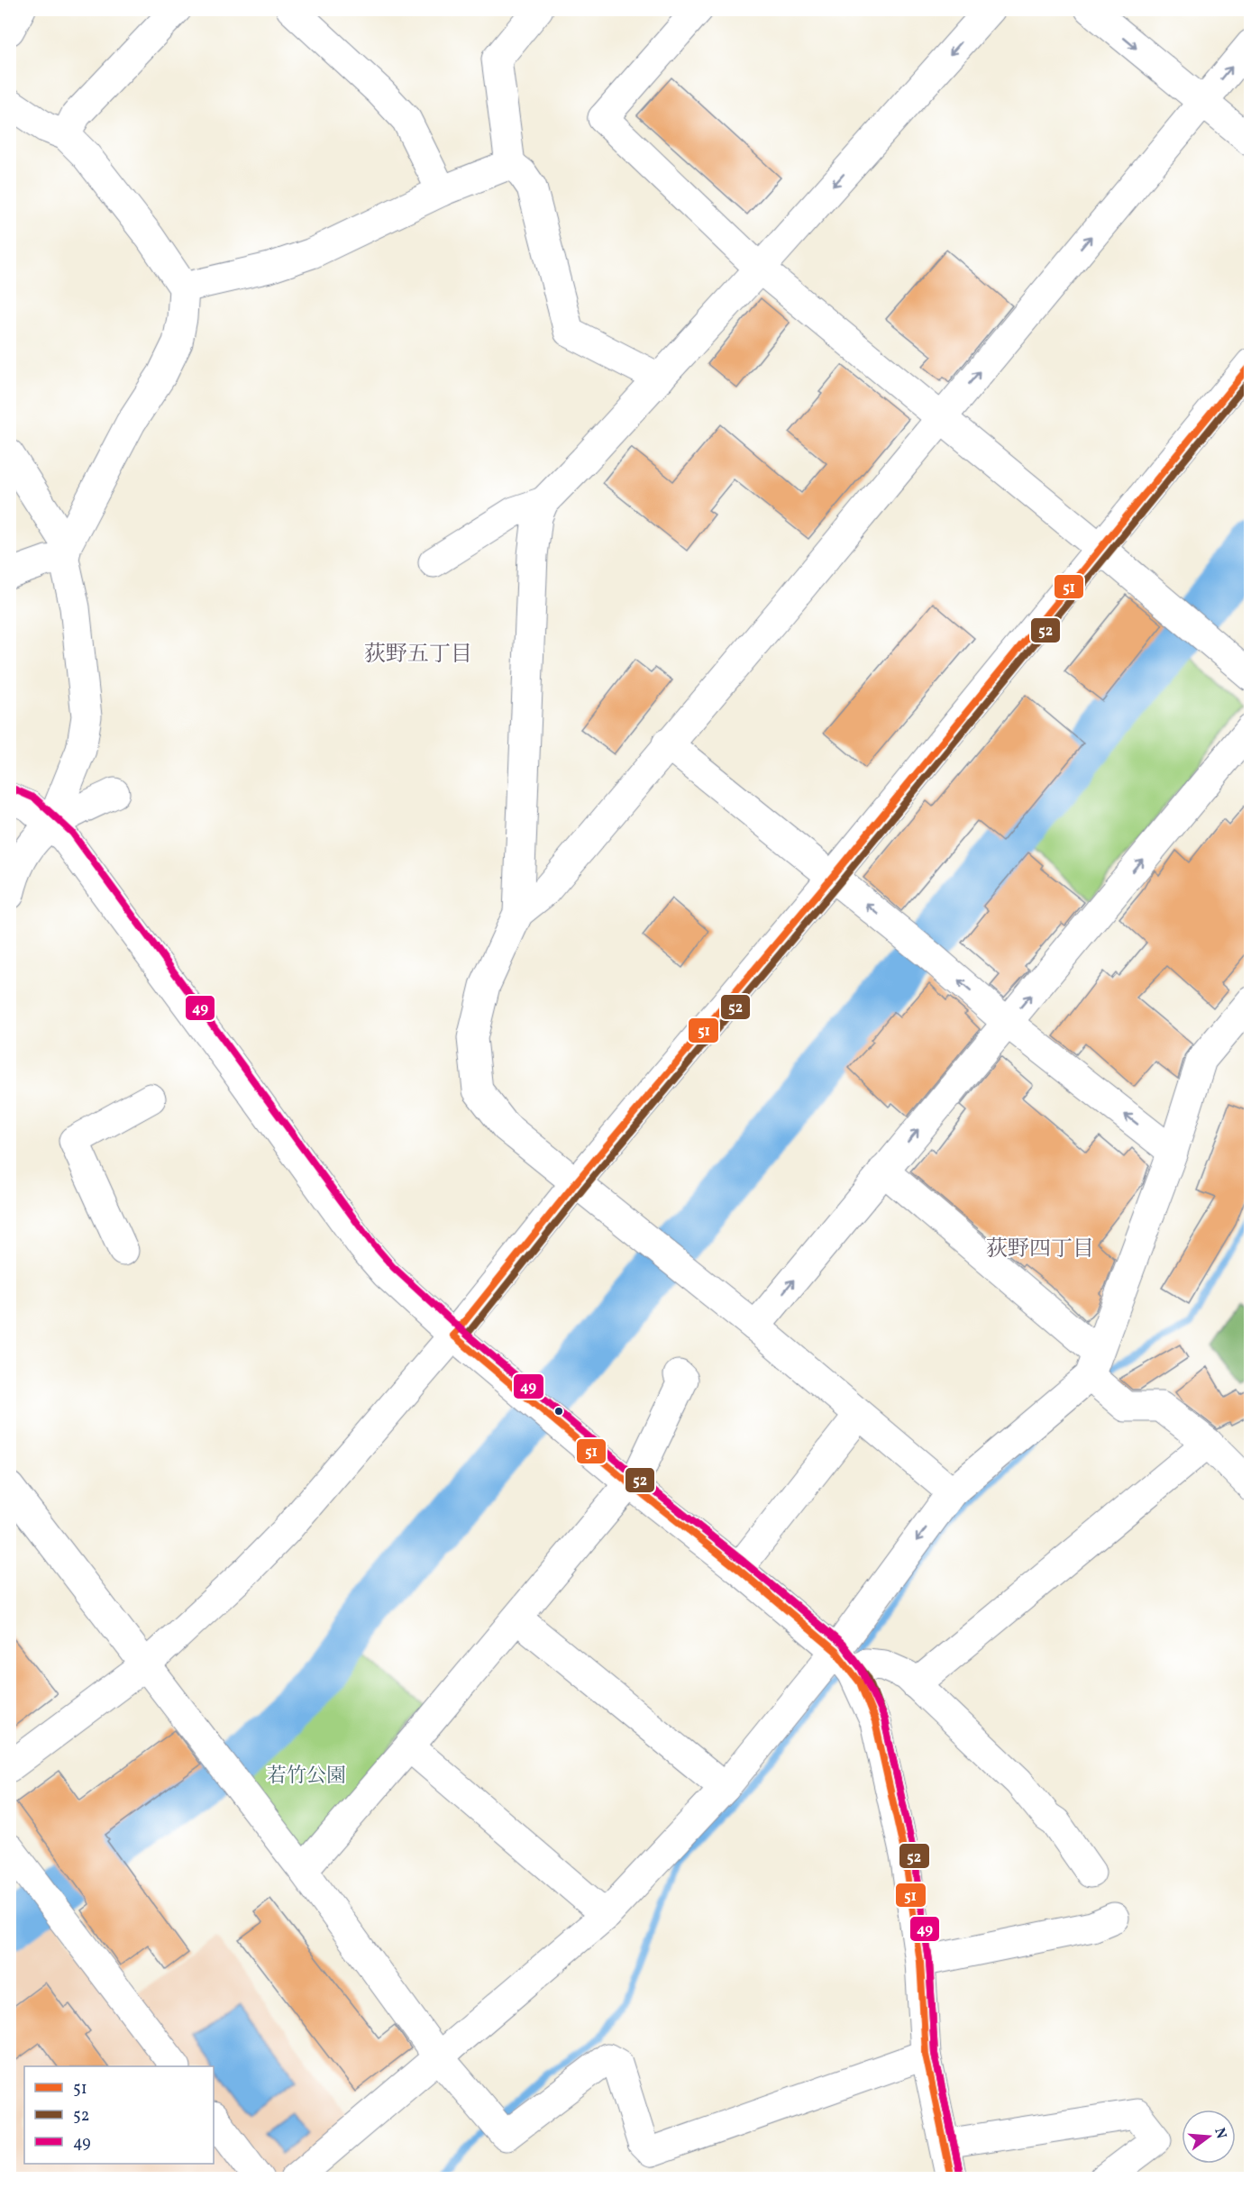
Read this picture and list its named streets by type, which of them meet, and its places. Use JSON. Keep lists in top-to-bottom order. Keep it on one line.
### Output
{"districts":["荻野五丁目","荻野四丁目"],"parks":["若竹公園"],"lines":["transit line 51","transit line 52","transit line 49"],"legend":["51","52","49"],"north":"right"}
